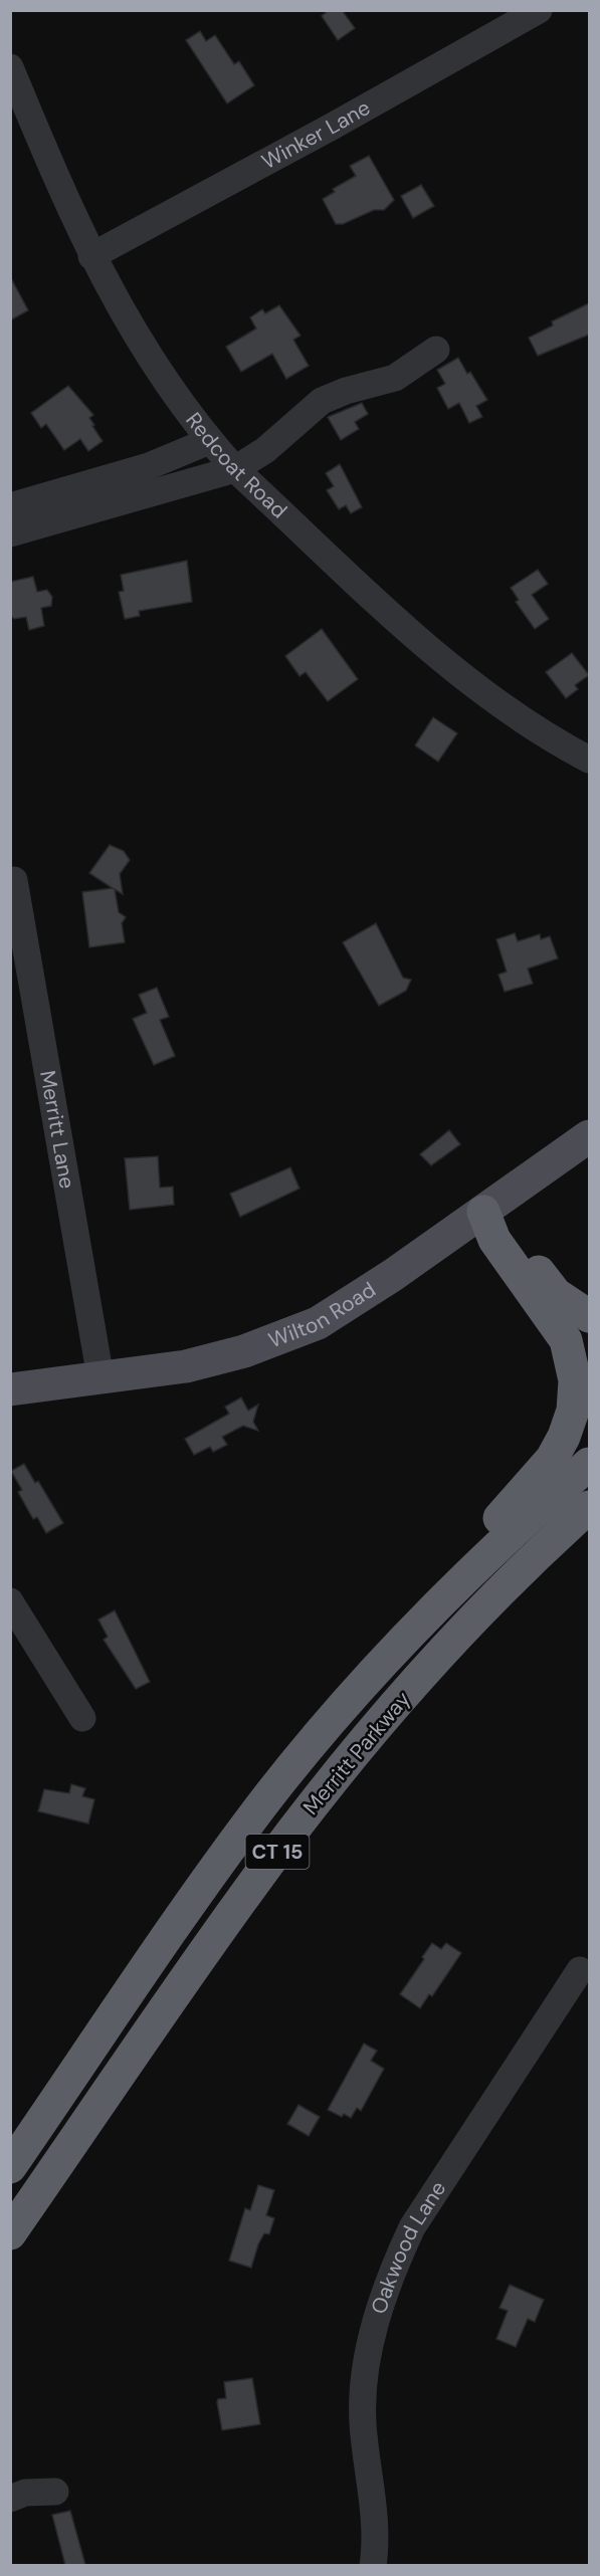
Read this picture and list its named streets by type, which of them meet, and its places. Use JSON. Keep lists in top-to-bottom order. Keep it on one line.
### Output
{"streets":{"highway":["Merritt Parkway","CT 15"],"main road":["Wilton Road"],"street":["Winker Lane","Redcoat Road","Merritt Lane","Oakwood Lane"]},"crossings":[["Winker Lane","Redcoat Road"],["Merritt Lane","Wilton Road"]]}
